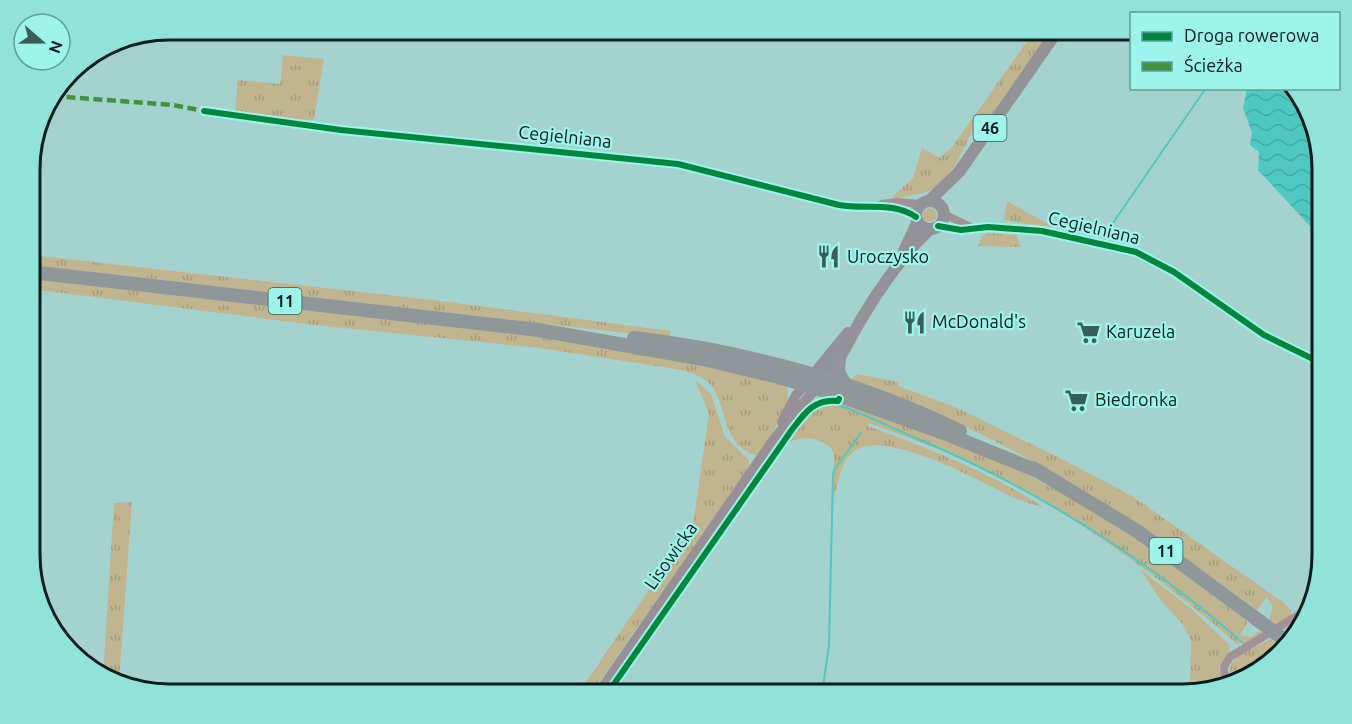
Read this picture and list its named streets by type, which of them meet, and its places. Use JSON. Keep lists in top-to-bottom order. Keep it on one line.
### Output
{"streets":{"highway":["11"],"main road":["46","Lisowicka"],"street":["Cegielniana"]},"crossings":[["46","Cegielniana"],["46","Lisowicka"],["Cegielniana","Lisowicka"],["11","Lisowicka"]],"places":{"restaurant":["Uroczysko","McDonald's"],"supermarket":["Karuzela","Biedronka"]},"legend":["Droga rowerowa","Ścieżka"],"north":"right"}
